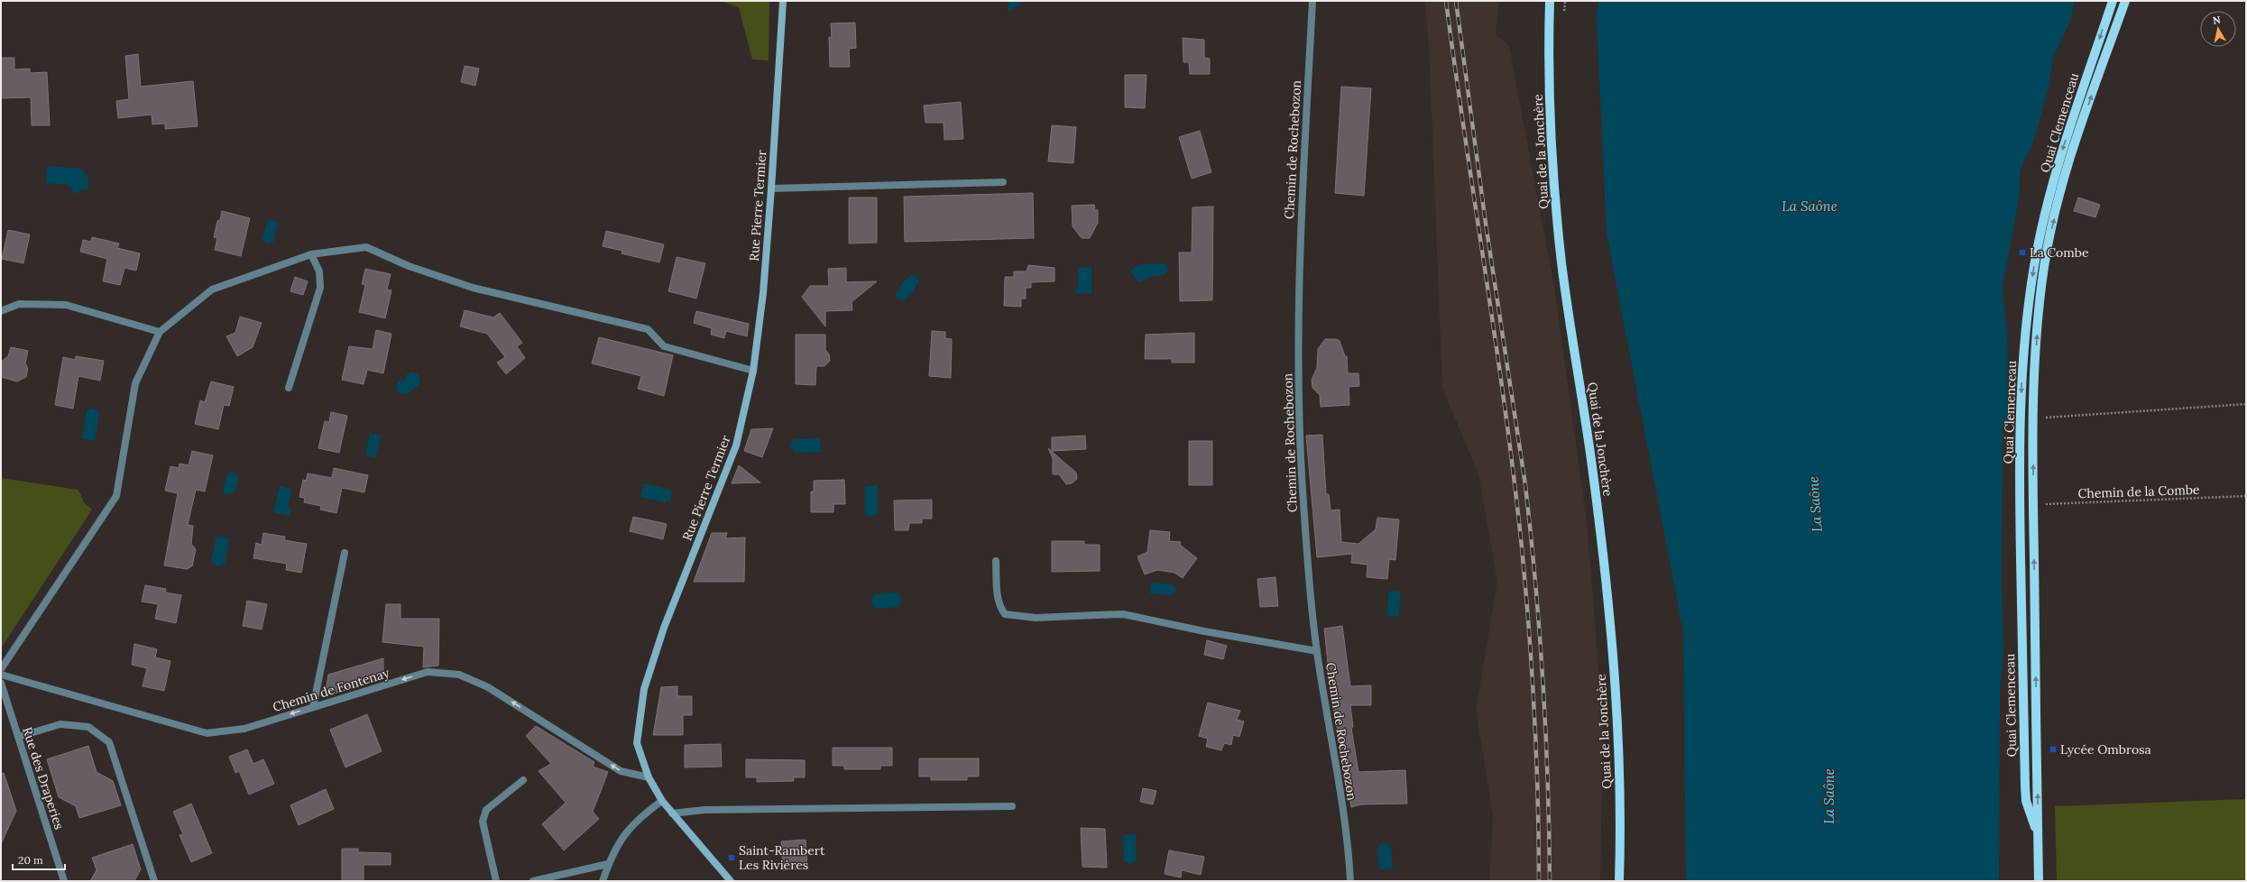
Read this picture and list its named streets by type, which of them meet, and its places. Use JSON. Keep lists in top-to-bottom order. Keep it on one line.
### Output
{"streets":{"main road":["Quai Clemenceau","Quai de la Jonchère"],"street":["Chemin de Rochebozon","Rue Pierre Termier","Chemin de Fontenay","Rue des Draperies"],"path":["Chemin de la Combe"]},"crossings":[["Quai Clemenceau","Chemin de la Combe"],["Rue Pierre Termier","Chemin de Fontenay"]],"one_way":["Chemin de Fontenay"],"water":["La Saône"],"places":{"transit":["La Combe","Lycée Ombrosa","Saint-Rambert Les Rivières"]},"scale_bar":"20 m","north":"top"}
